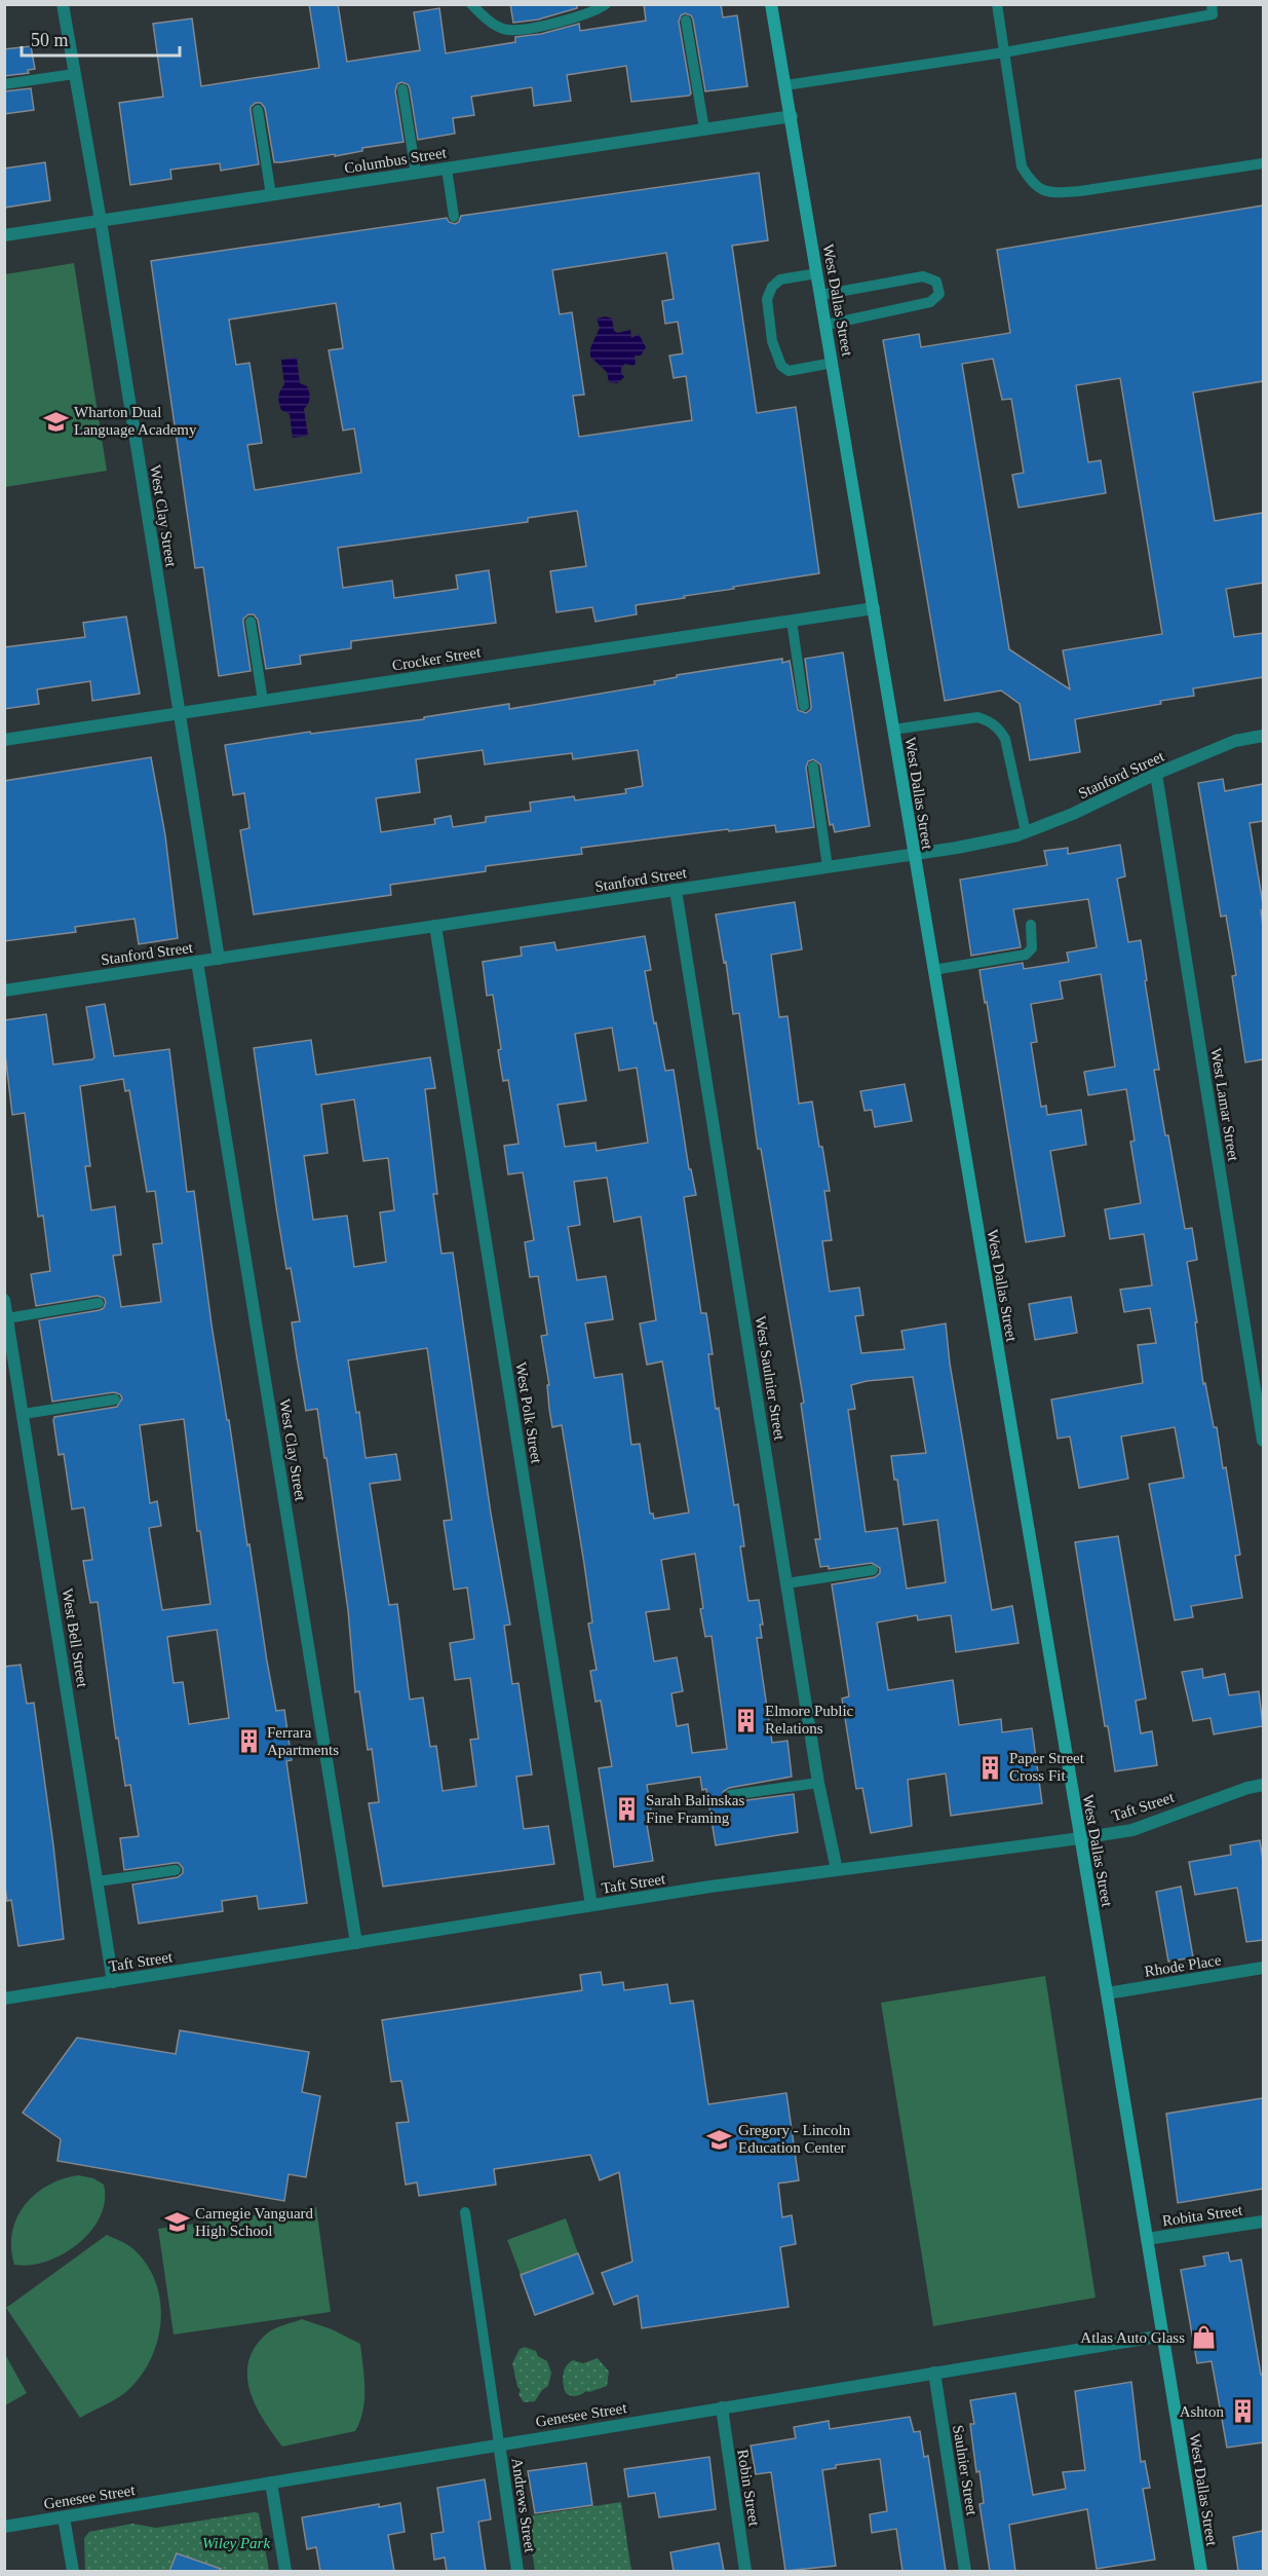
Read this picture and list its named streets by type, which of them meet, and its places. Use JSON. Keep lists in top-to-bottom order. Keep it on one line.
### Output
{"streets":{"main road":["West Dallas Street"],"street":["Columbus Street","West Clay Street","Crocker Street","Stanford Street","West Lamar Street","West Saulnier Street","West Polk Street","West Bell Street","Taft Street","Rhode Place","Robita Street","Genesee Street","Saulnier Street","Robin Street","Andrews Street"]},"crossings":[["Columbus Street","West Dallas Street"],["Columbus Street","West Clay Street"],["West Dallas Street","Crocker Street"],["West Dallas Street","Stanford Street"],["West Dallas Street","Taft Street"],["West Dallas Street","Rhode Place"],["West Dallas Street","Robita Street"],["West Dallas Street","Genesee Street"],["West Clay Street","Crocker Street"],["West Clay Street","Stanford Street"],["West Clay Street","Taft Street"],["Stanford Street","West Lamar Street"],["Stanford Street","West Saulnier Street"],["Stanford Street","West Polk Street"],["West Saulnier Street","Taft Street"],["West Polk Street","Taft Street"],["West Bell Street","Taft Street"],["Genesee Street","Saulnier Street"],["Genesee Street","Robin Street"],["Genesee Street","Andrews Street"]],"parks":["Wiley Park"],"places":{"school or university":["Wharton Dual Language Academy","Gregory - Lincoln Education Center","Carnegie Vanguard High School"],"building":["Elmore Public Relations","Ferrara Apartments","Paper Street Cross Fit","Sarah Balinskas Fine Framing","Ashton"],"shop":["Atlas Auto Glass"]},"scale_bar":"50 m"}
